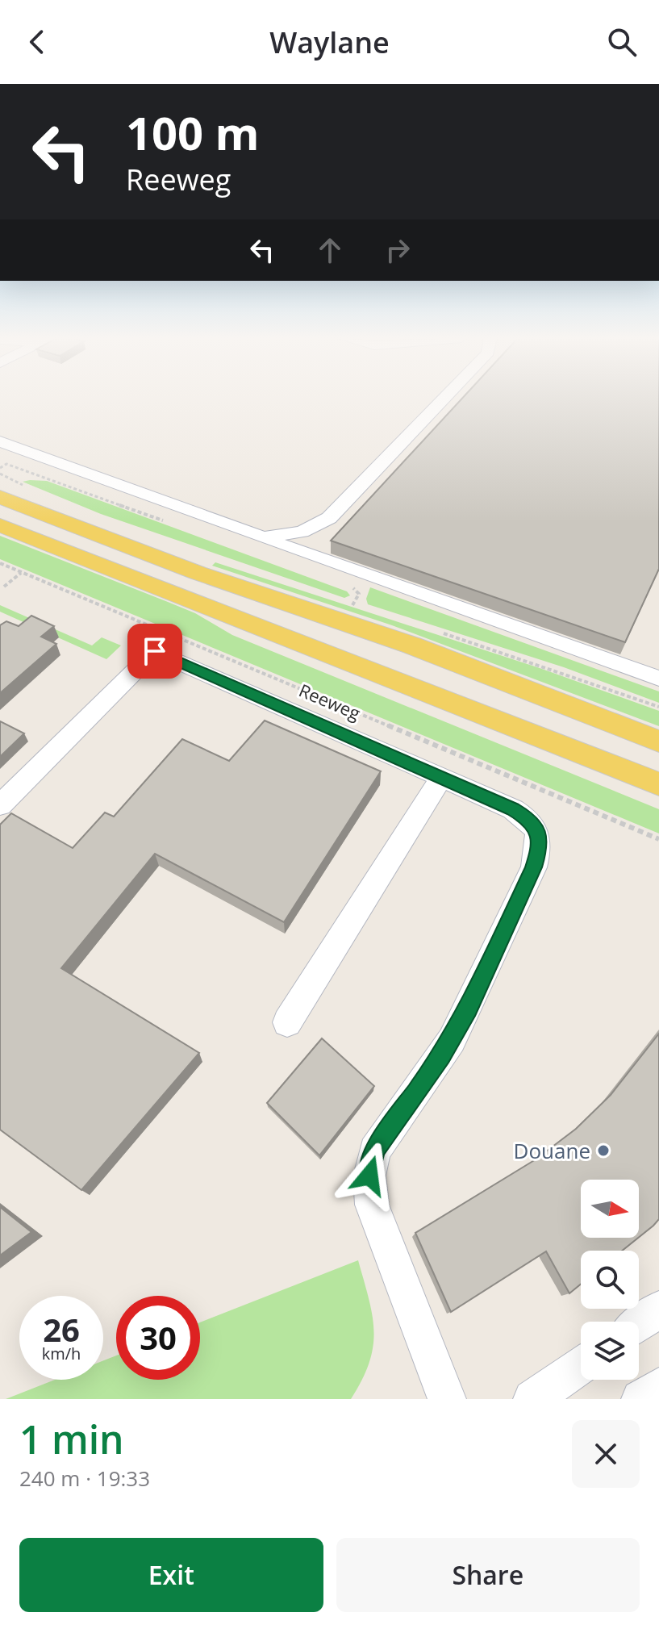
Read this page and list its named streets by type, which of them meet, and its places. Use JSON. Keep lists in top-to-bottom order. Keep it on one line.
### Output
{"streets":{"street":["Reeweg"]},"places":["Douane"],"north":"right","page":{"header":"Waylane","turn":["100 m","Reeweg"],"speed":"26 km/h","limit":"30","heading":["1 min","240 m · 19:33"],"buttons":["Exit","Share"]}}
